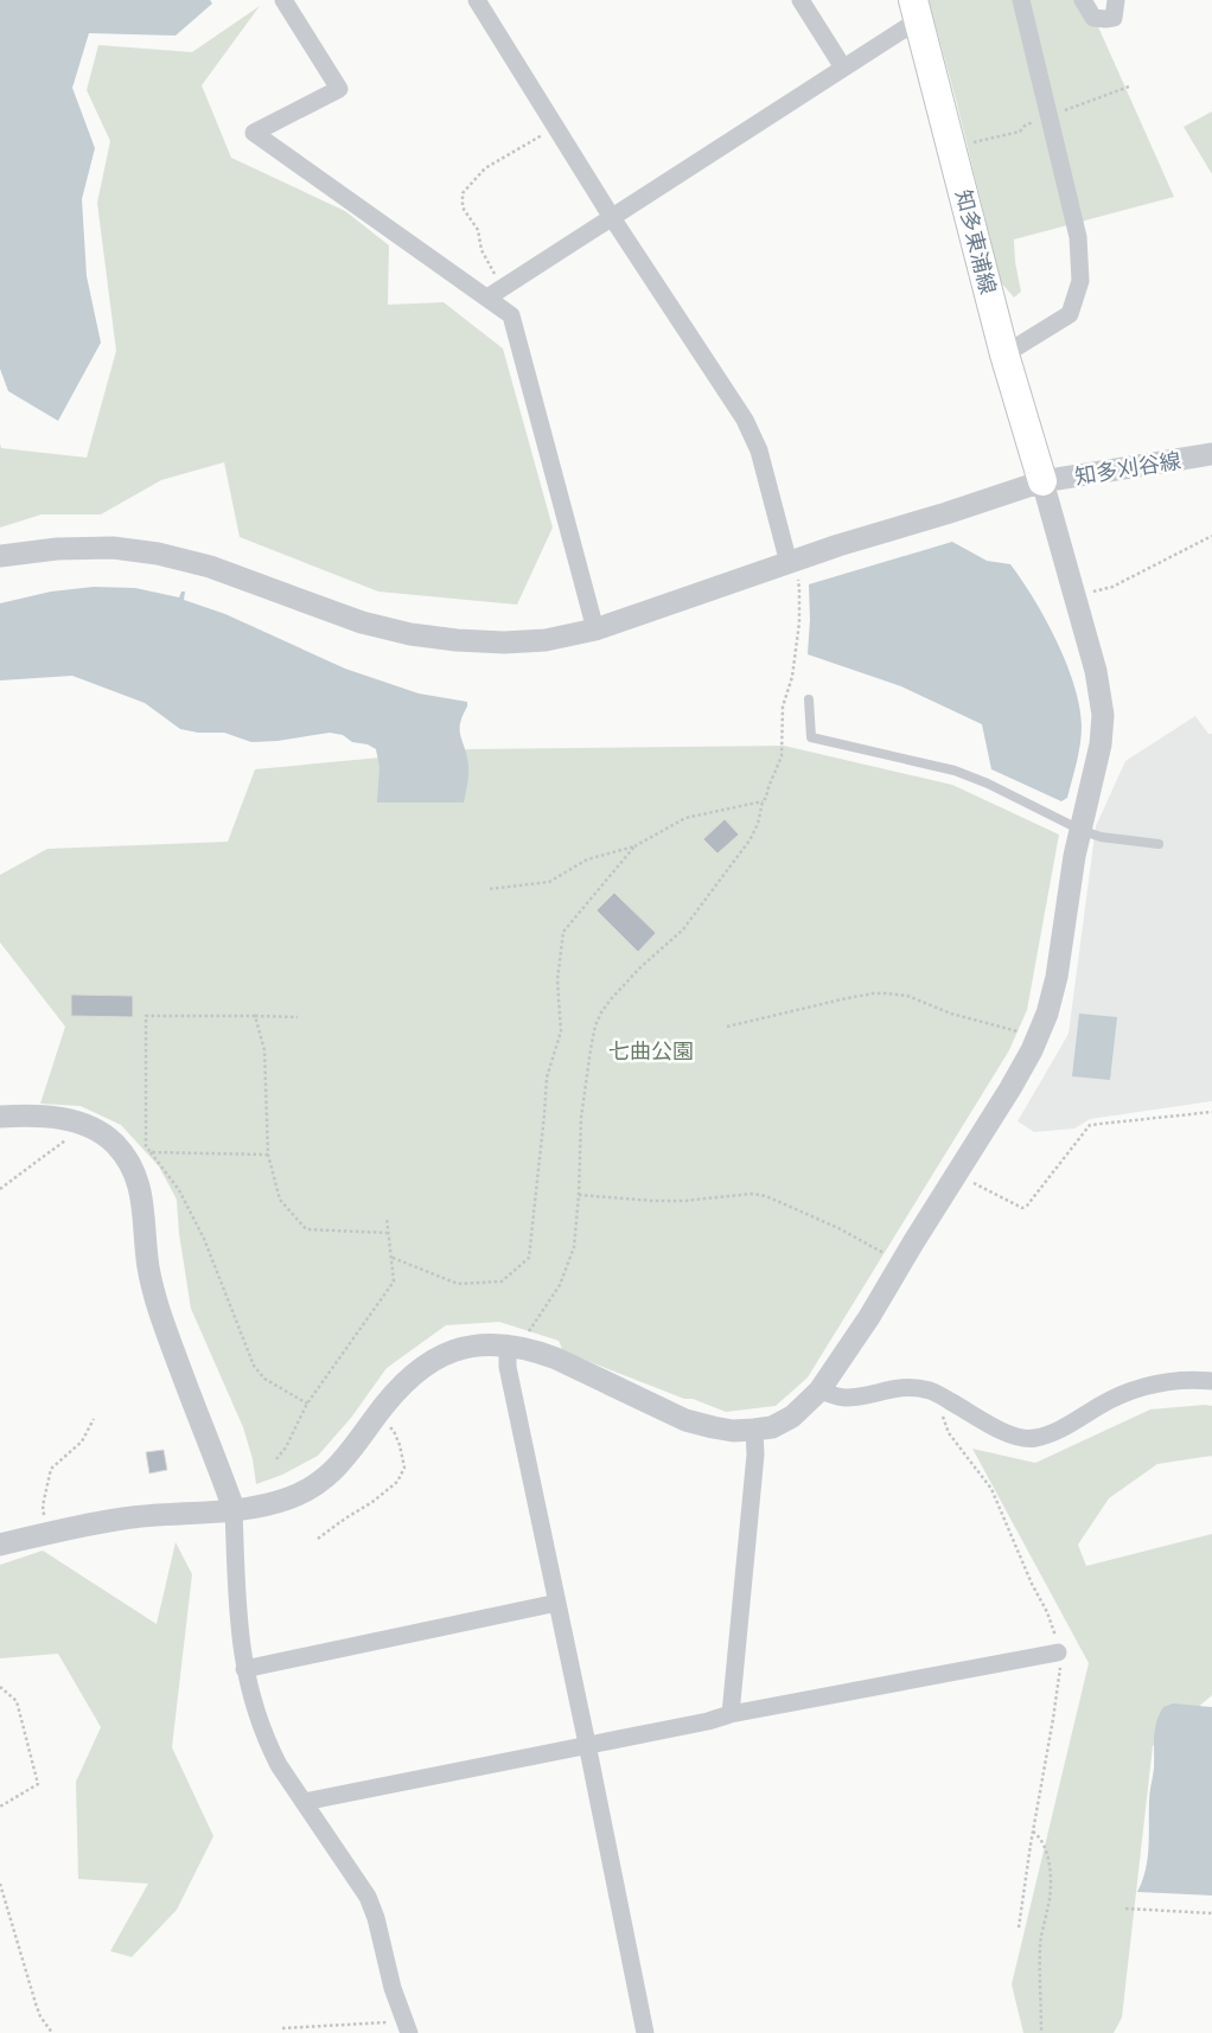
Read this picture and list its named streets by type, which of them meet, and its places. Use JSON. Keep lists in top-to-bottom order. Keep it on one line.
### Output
{"streets":{"main road":["知多東浦線"],"street":["知多刈谷線"]},"crossings":[["知多東浦線","知多刈谷線"]],"parks":["七曲公園"]}
